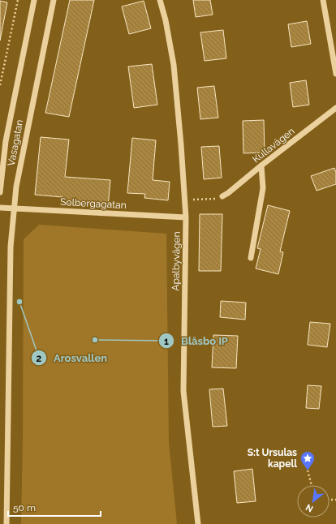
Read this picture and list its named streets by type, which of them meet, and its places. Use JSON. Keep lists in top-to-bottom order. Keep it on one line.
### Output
{"streets":{"street":["Vasagatan","Kullavägen","Solbergagatan","Apalbyvägen"]},"crossings":[["Vasagatan","Solbergagatan"],["Solbergagatan","Apalbyvägen"]],"places":{"other":["Arosvallen","Blåsbo IP"],"place":["S:t Ursulas kapell"]},"scale_bar":"50 m","north":"bottom left"}
